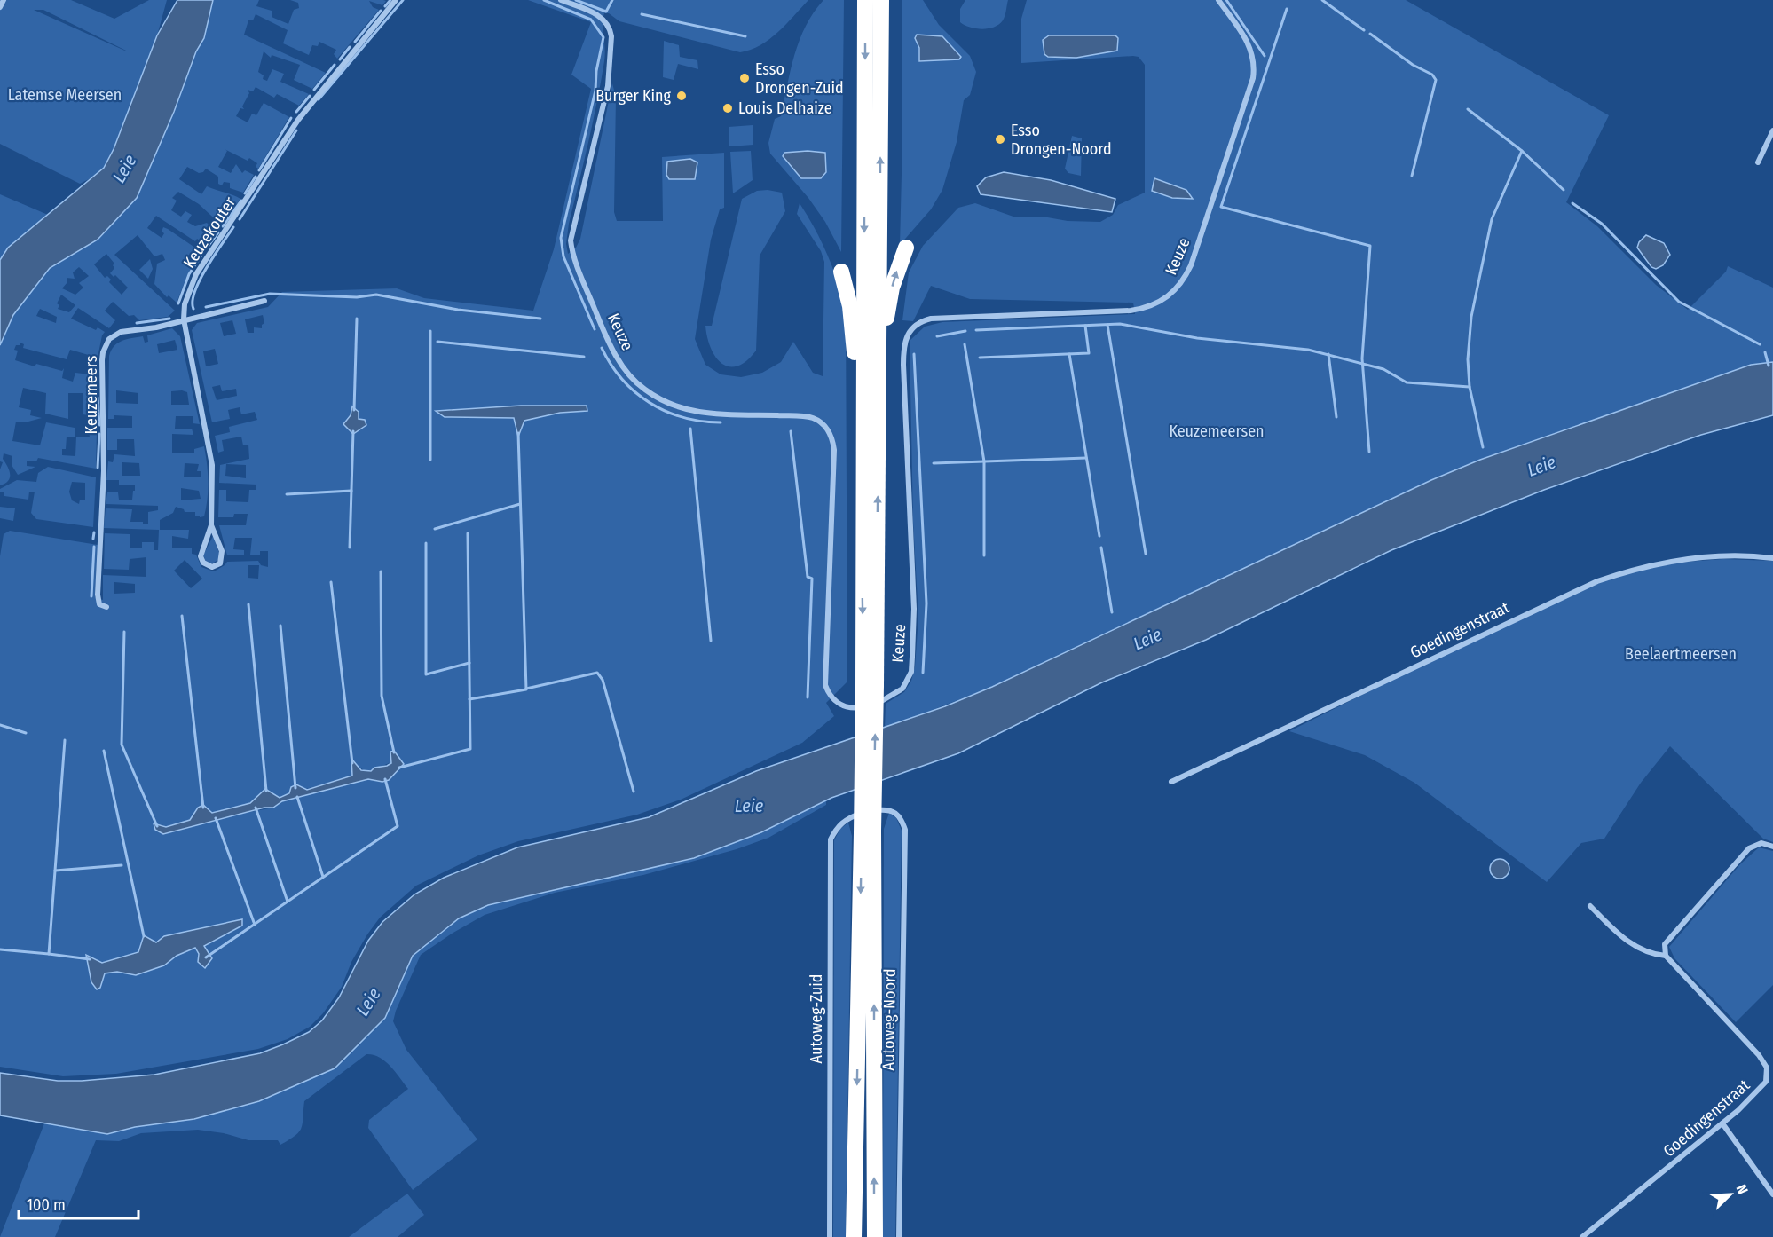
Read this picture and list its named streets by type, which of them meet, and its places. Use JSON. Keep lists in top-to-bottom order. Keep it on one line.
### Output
{"streets":{"street":["Keuzekouter","Keuze","Keuzemeers","Goedingenstraat","Autoweg-Zuid","Autoweg-Noord"]},"crossings":[["Keuzekouter","Keuzemeers"],["Autoweg-Zuid","Autoweg-Noord"]],"water":["Leie"],"parks":["Latemse Meersen","Keuzemeersen","Beelaertmeersen"],"places":["Esso Drongen-Zuid","Burger King","Louis Delhaize","Esso Drongen-Noord"],"scale_bar":"100 m","north":"top right"}
